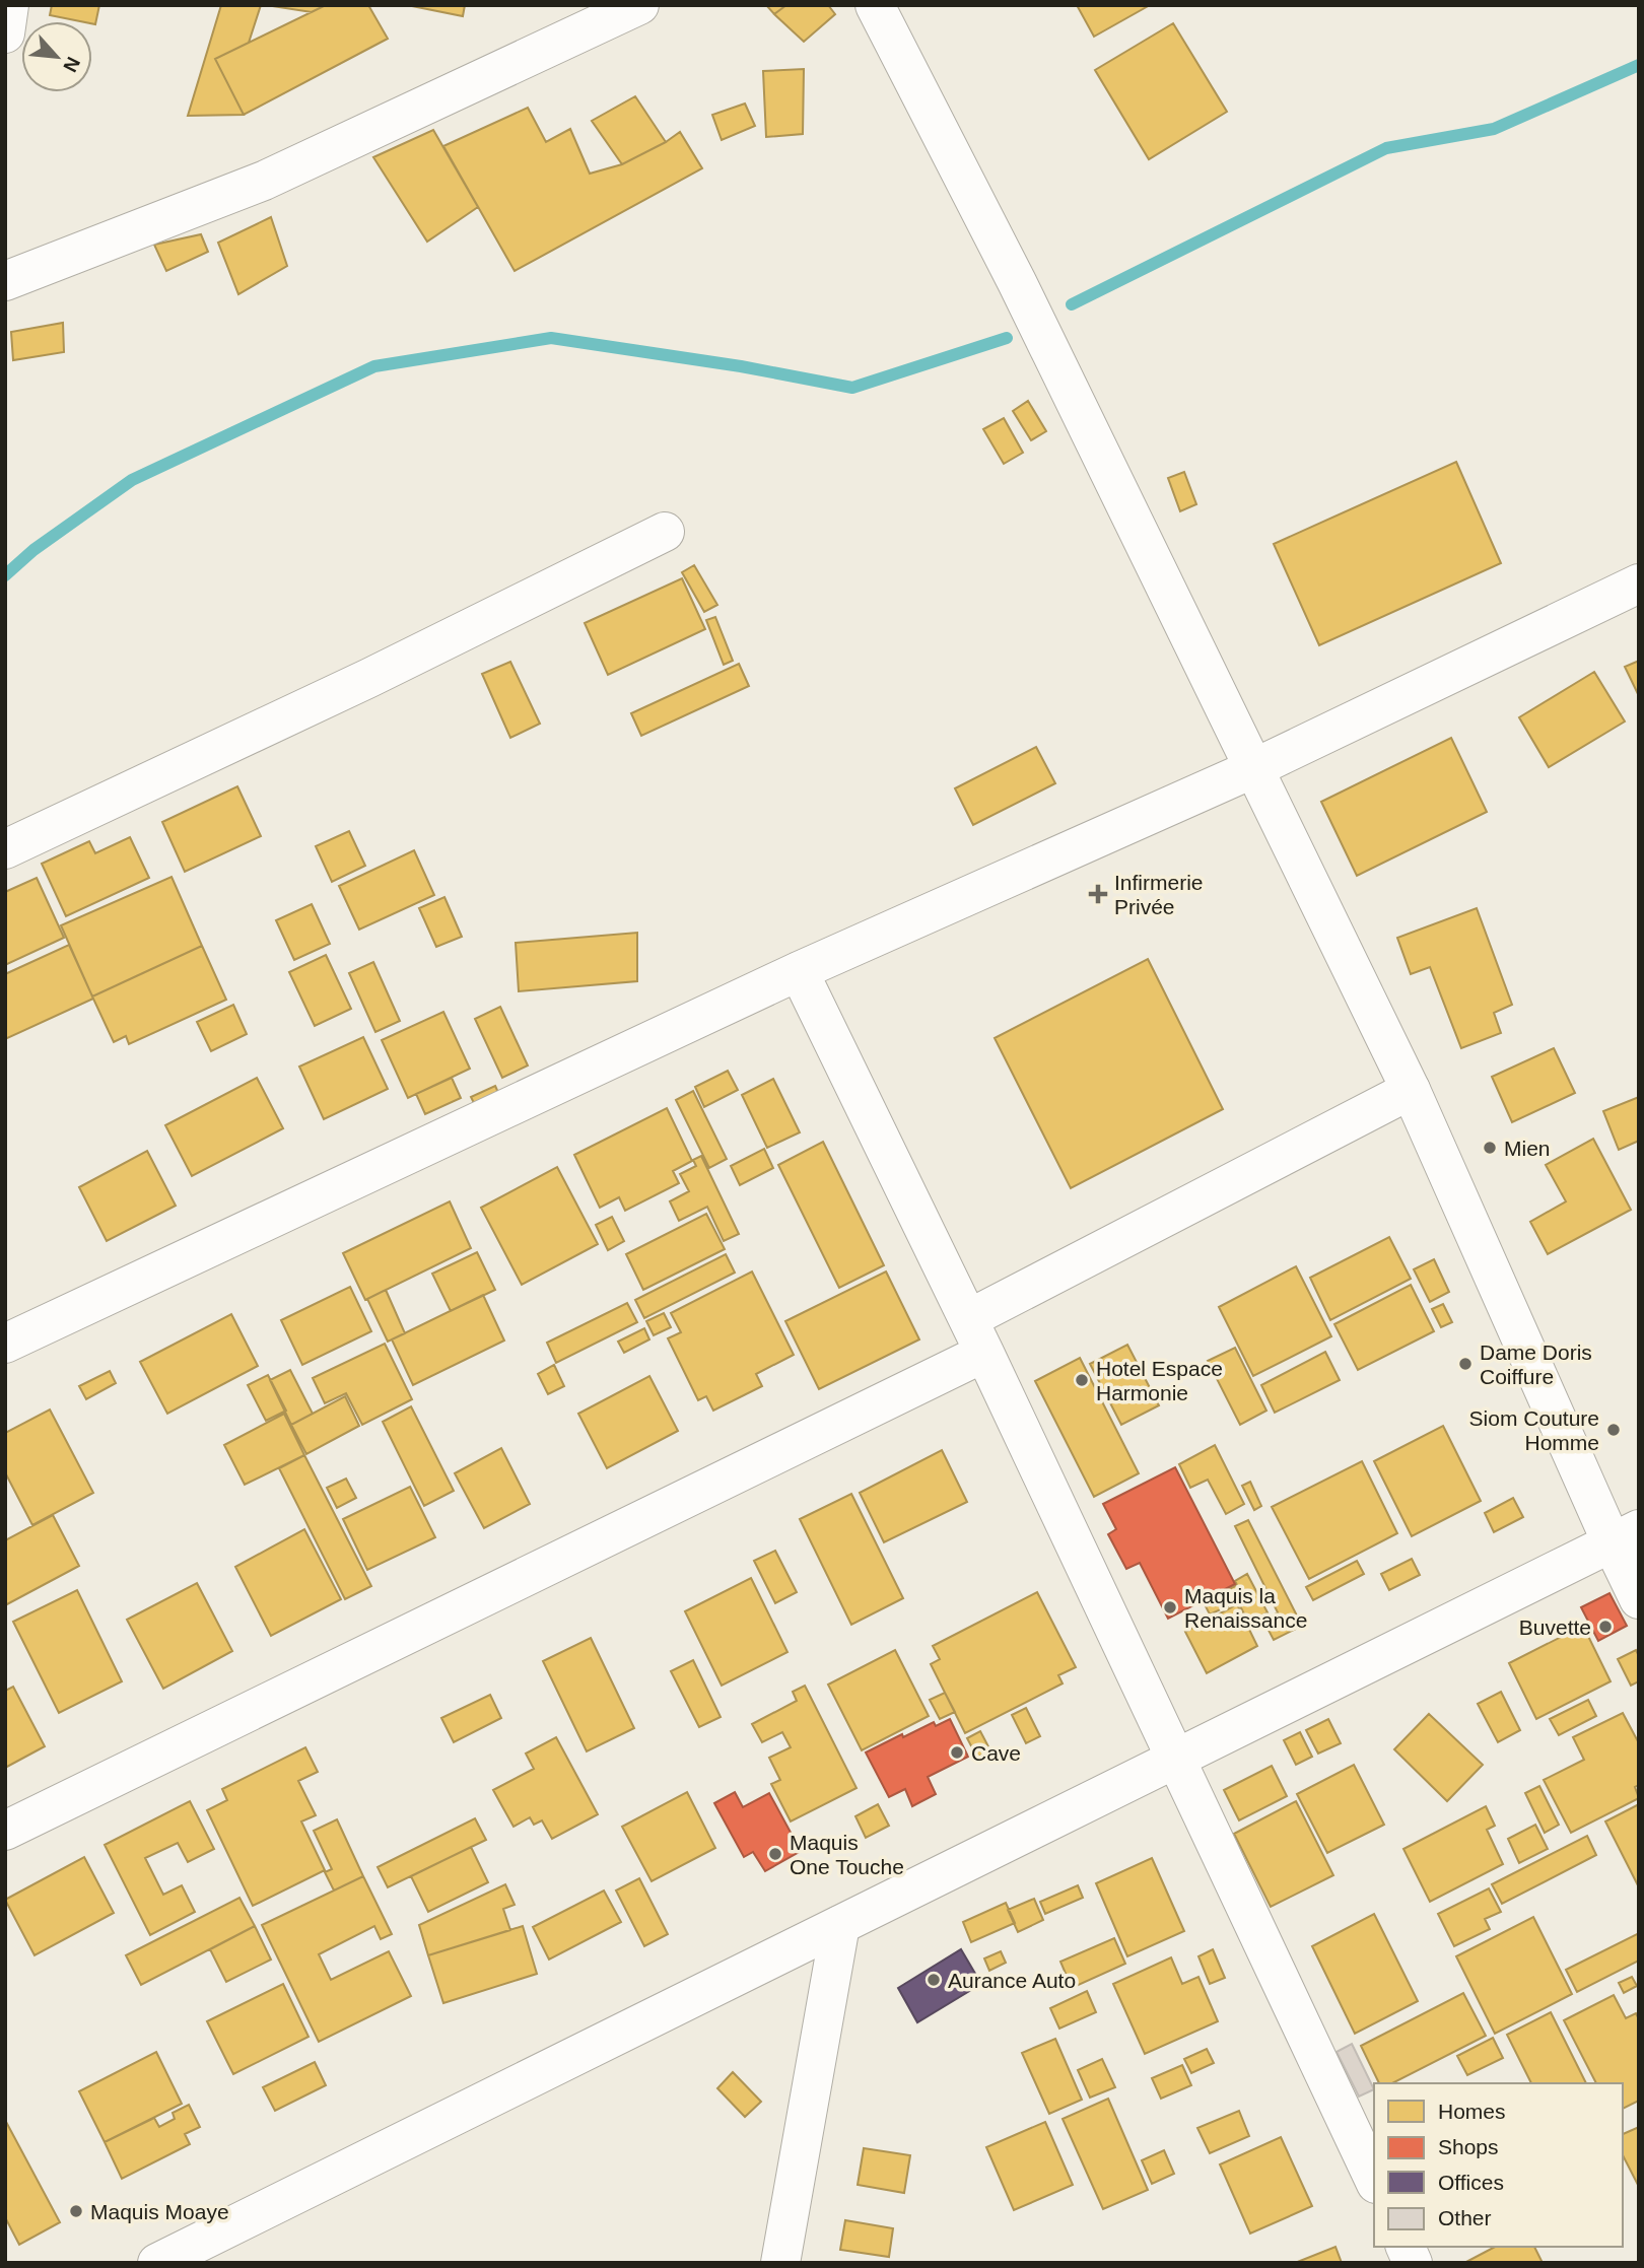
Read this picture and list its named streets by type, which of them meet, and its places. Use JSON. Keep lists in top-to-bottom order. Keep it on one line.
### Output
{"places":{"health":["Infirmerie Privée"],"other":["Mien","Dame Doris Coiffure","Hotel Espace Harmonie","Siom Couture Homme","Maquis la Renaissance","Buvette","Cave","Maquis One Touche","Aurance Auto","Maquis Moaye"]},"legend":["Homes","Shops","Offices","Other"],"north":"bottom right"}
